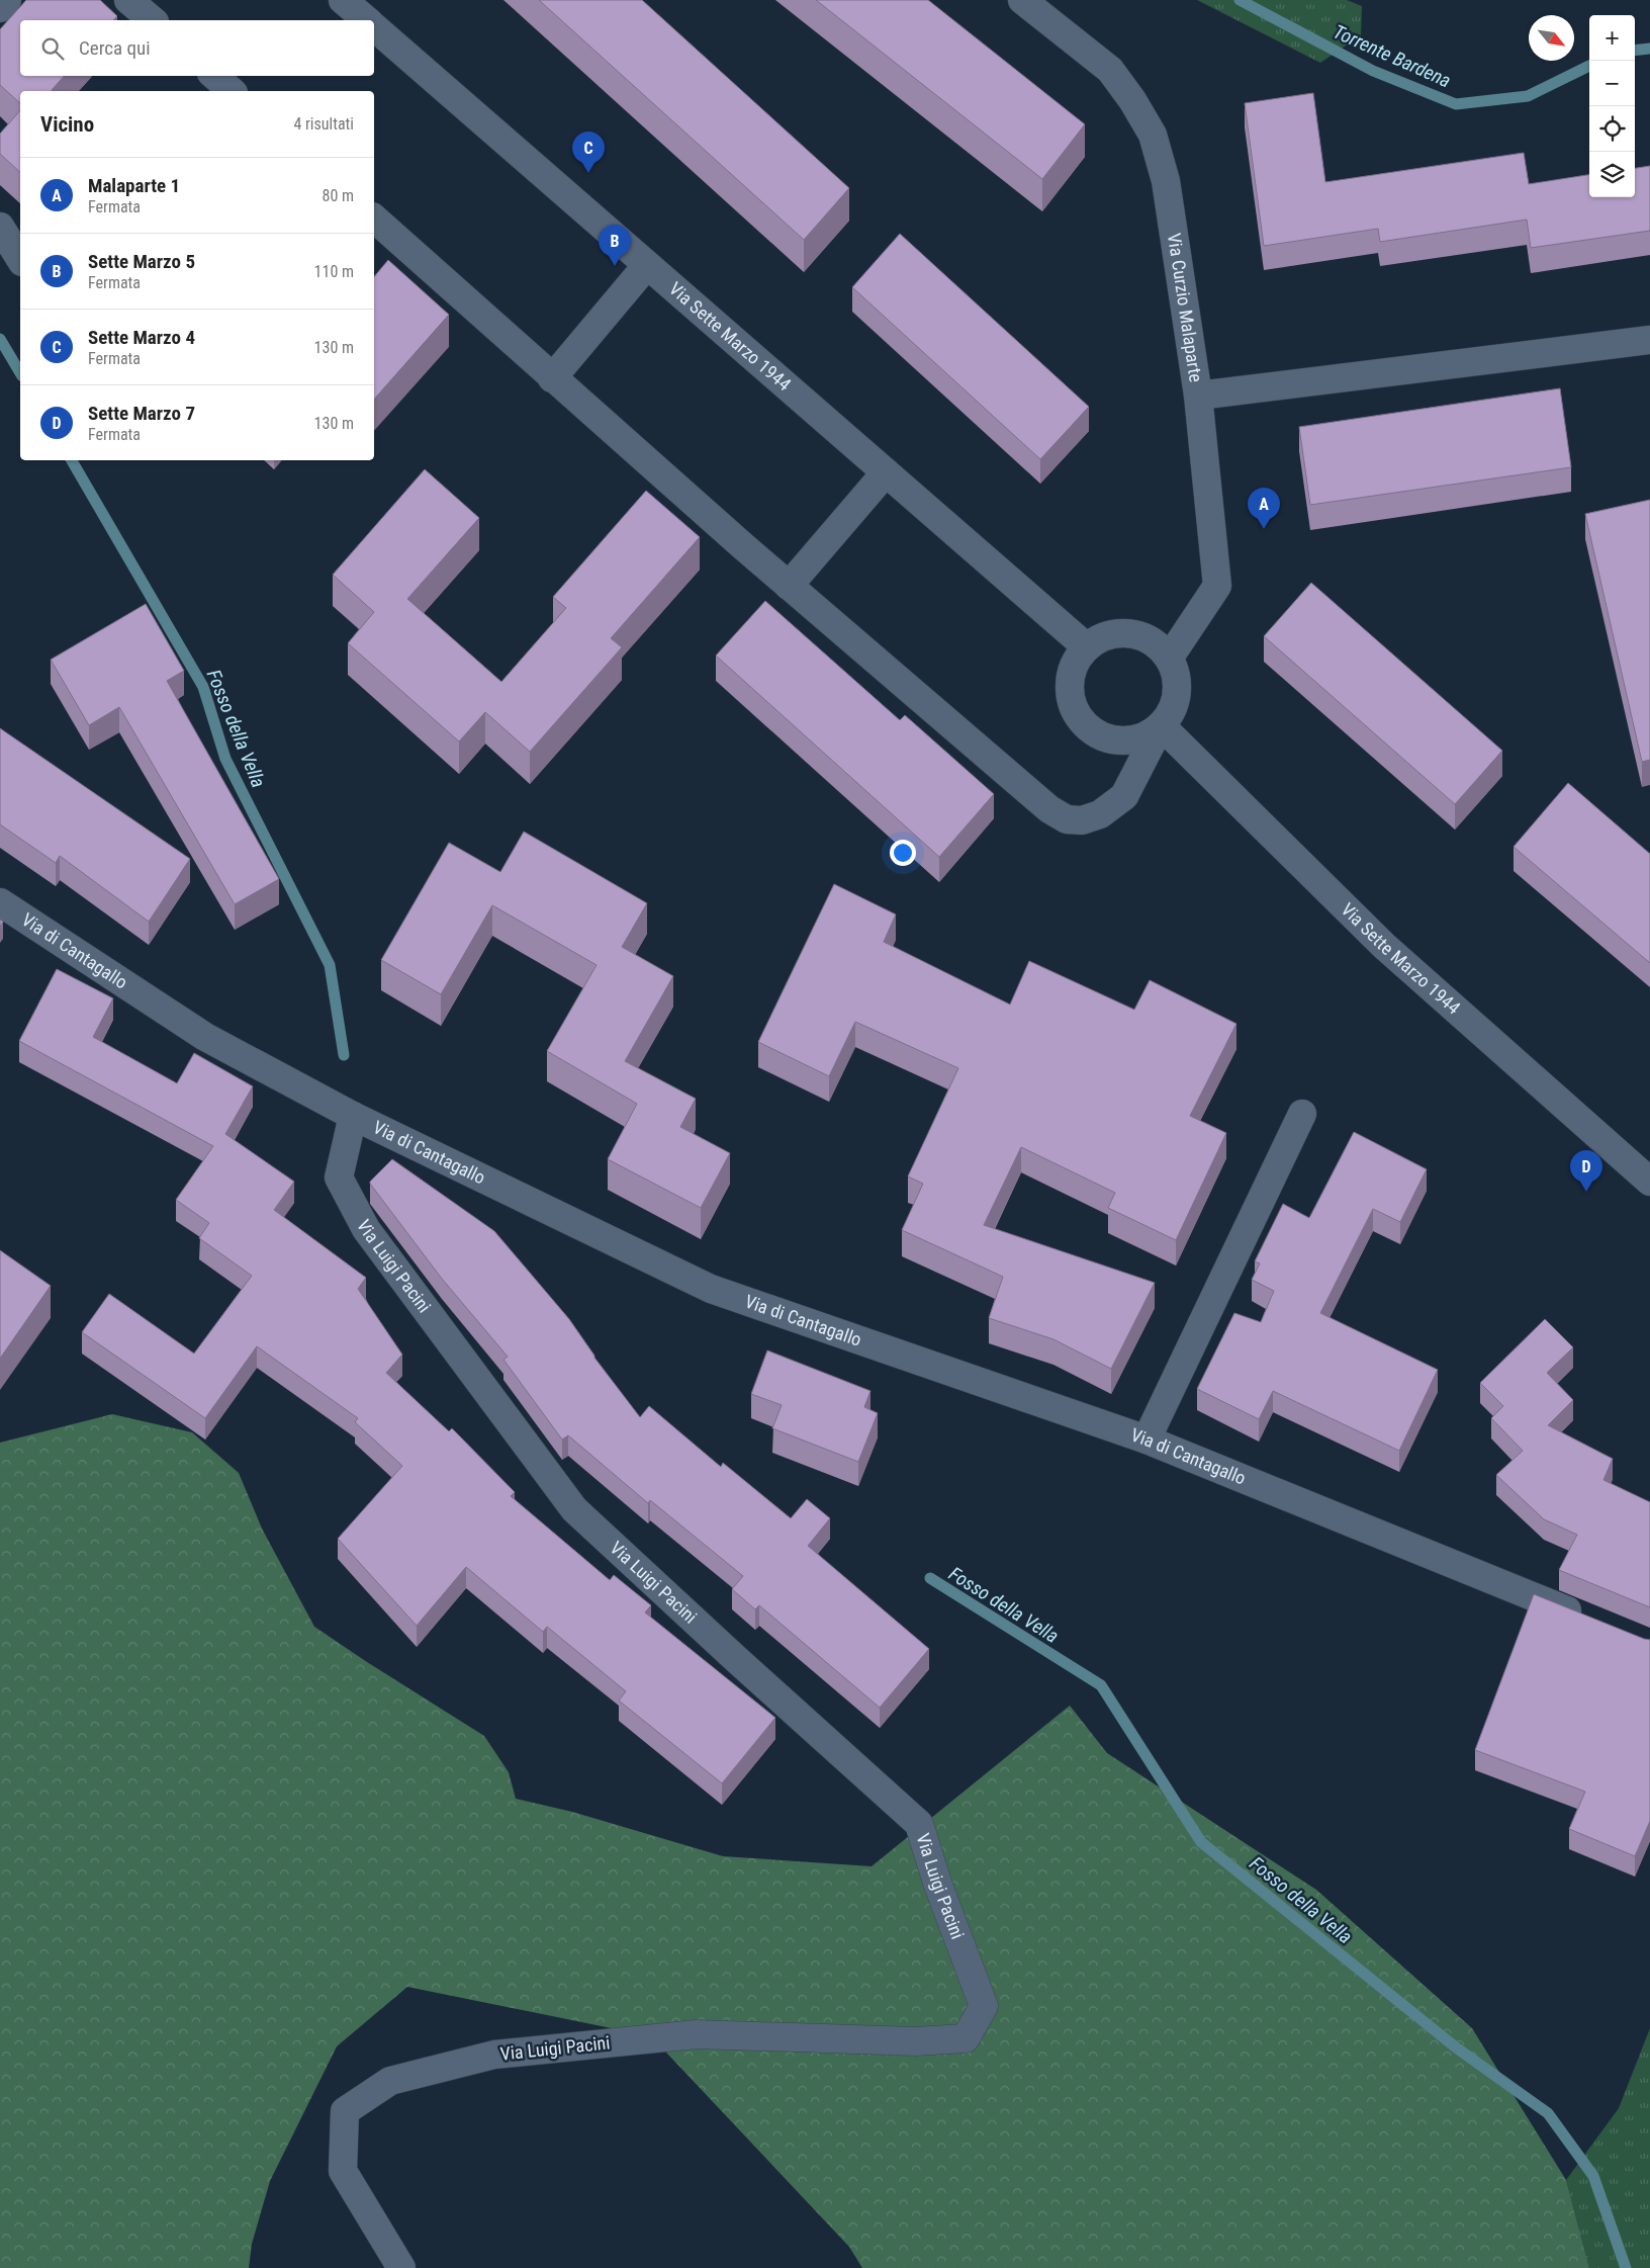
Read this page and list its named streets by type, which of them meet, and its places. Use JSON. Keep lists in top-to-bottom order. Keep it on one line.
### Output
{"streets":{"street":["Via Curzio Malaparte","Via Sette Marzo 1944","Via di Cantagallo","Via Luigi Pacini"]},"crossings":[["Via Curzio Malaparte","Via Sette Marzo 1944"],["Via di Cantagallo","Via Luigi Pacini"]],"water":["Torrente Bardena","Fosso della Vella"],"north":"bottom right","page":{"map_buttons":["+","−"],"search":"Cerca qui","heading":["Vicino","4 risultati"],"pins":["C","B","A","D"],"list":[{"mark":"A","name":"Malaparte 1","note":"Fermata","value":"80 m"},{"mark":"B","name":"Sette Marzo 5","note":"Fermata","value":"110 m"},{"mark":"C","name":"Sette Marzo 4","note":"Fermata","value":"130 m"},{"mark":"D","name":"Sette Marzo 7","note":"Fermata","value":"130 m"}]}}
